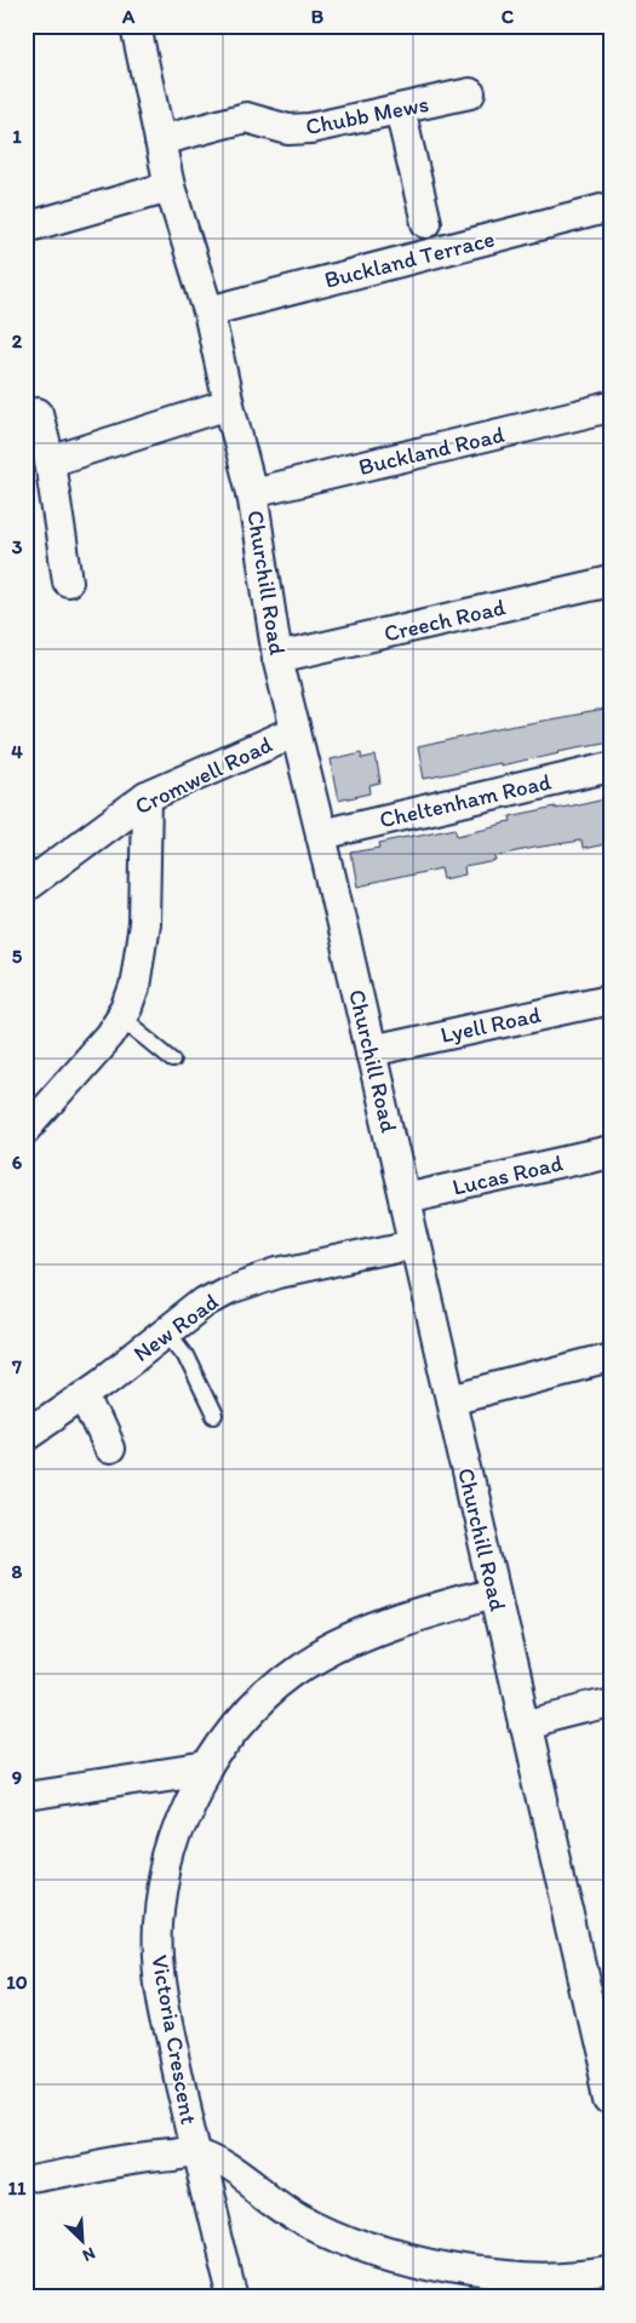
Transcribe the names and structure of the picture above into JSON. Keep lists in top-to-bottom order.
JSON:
{
  "streets": {
    "street": [
      "Chubb Mews",
      "Buckland Terrace",
      "Buckland Road",
      "Churchill Road",
      "Creech Road",
      "Cromwell Road",
      "Cheltenham Road",
      "Lyell Road",
      "Lucas Road",
      "New Road",
      "Victoria Crescent"
    ]
  },
  "crossings": [
    ["Chubb Mews", "Churchill Road"],
    ["Buckland Terrace", "Churchill Road"],
    ["Buckland Road", "Churchill Road"],
    ["Churchill Road", "Creech Road"],
    ["Churchill Road", "Cromwell Road"],
    ["Churchill Road", "Cheltenham Road"],
    ["Churchill Road", "Lyell Road"],
    ["Churchill Road", "Lucas Road"],
    ["Churchill Road", "New Road"],
    ["Churchill Road", "Victoria Crescent"]
  ],
  "north": "bottom right",
  "grid": {
    "columns": ["A", "B", "C"],
    "rows": [
      "1",
      "2",
      "3",
      "4",
      "5",
      "6",
      "7",
      "8",
      "9",
      "10",
      "11"
    ]
  }
}
